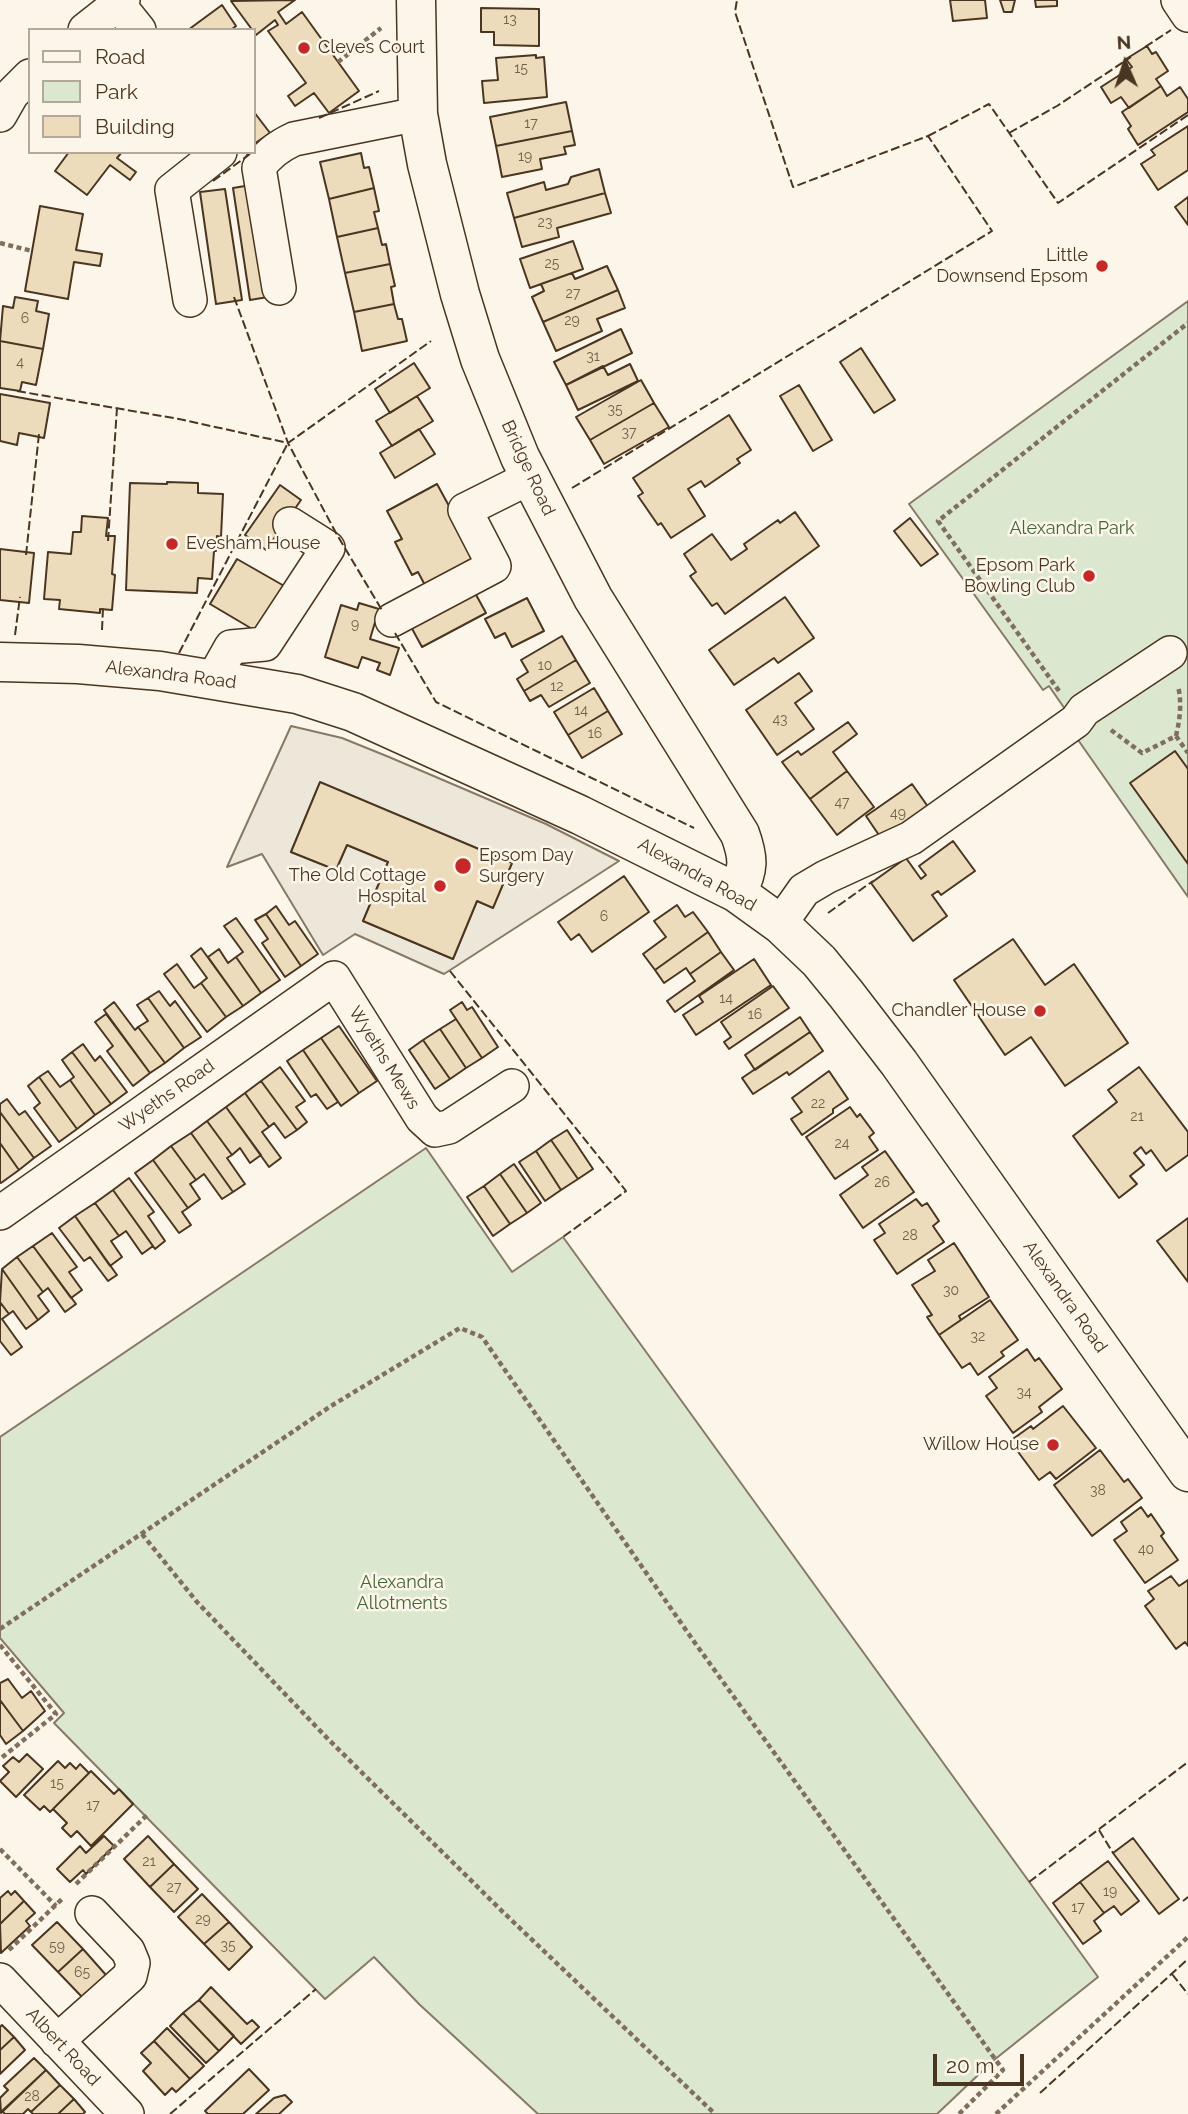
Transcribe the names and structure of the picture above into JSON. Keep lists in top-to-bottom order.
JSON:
{
  "streets": {
    "main road": ["Bridge Road", "Alexandra Road"],
    "street": ["Wyeths Mews", "Wyeths Road", "Albert Road"]
  },
  "crossings": [
    ["Bridge Road", "Alexandra Road"],
    ["Wyeths Mews", "Wyeths Road"]
  ],
  "parks": ["Alexandra Park", "Alexandra Allotments"],
  "places": [
    "Cleves Court",
    "Little Downsend Epsom",
    "Evesham House",
    "Epsom Park Bowling Club",
    "Epsom Day Surgery",
    "The Old Cottage Hospital",
    "Chandler House",
    "Willow House"
  ],
  "house_numbers": [
    "13",
    "15",
    "17",
    "19",
    "23",
    "25",
    "27",
    "6",
    "29",
    "31",
    "4",
    "35",
    "37",
    "9",
    "10",
    "12",
    "14",
    "43",
    "16",
    "47",
    "49",
    "6",
    "14",
    "16",
    "22",
    "21",
    "24",
    "26",
    "28",
    "30",
    "32",
    "34",
    "38",
    "40",
    "15",
    "17",
    "21",
    "27",
    "19",
    "17",
    "29",
    "35",
    "59",
    "65",
    "28"
  ],
  "legend": ["Road", "Park", "Building"],
  "scale_bar": "20 m",
  "north": "top"
}
